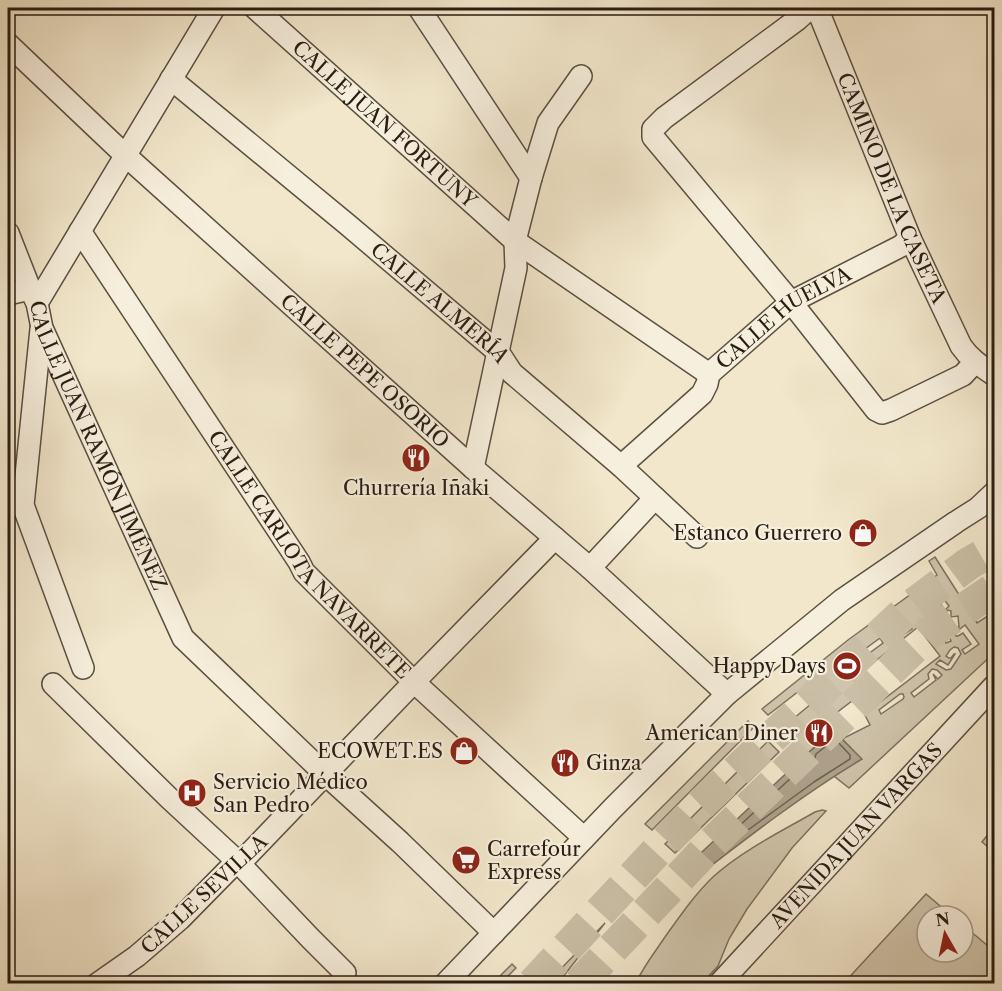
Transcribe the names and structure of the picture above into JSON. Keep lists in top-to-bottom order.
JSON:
{
  "streets": {
    "street": [
      "CALLE JUAN FORTUNY",
      "CAMINO DE LA CASETA",
      "CALLE ALMERÍA",
      "CALLE HUELVA",
      "CALLE PEPE OSORIO",
      "CALLE JUAN RAMÓN JIMÉNEZ",
      "CALLE CARLOTA NAVARRETE",
      "AVENIDA JUAN VARGAS",
      "CALLE SEVILLA"
    ]
  },
  "crossings": [
    ["CALLE JUAN FORTUNY", "CALLE HUELVA"],
    ["CAMINO DE LA CASETA", "CALLE HUELVA"],
    ["CALLE ALMERÍA", "CALLE HUELVA"],
    ["CALLE PEPE OSORIO", "CALLE SEVILLA"],
    ["CALLE JUAN RAMÓN JIMÉNEZ", "CALLE SEVILLA"],
    ["CALLE CARLOTA NAVARRETE", "CALLE SEVILLA"]
  ],
  "places": {
    "restaurant": ["Churrería Iñaki", "American Diner", "Ginza"],
    "shop": ["Estanco Guerrero", "ECOWET.ES"],
    "sports": ["Happy Days"],
    "hospital": ["Servicio Médico San Pedro"],
    "supermarket": ["Carrefour Express"]
  },
  "north": "top"
}
